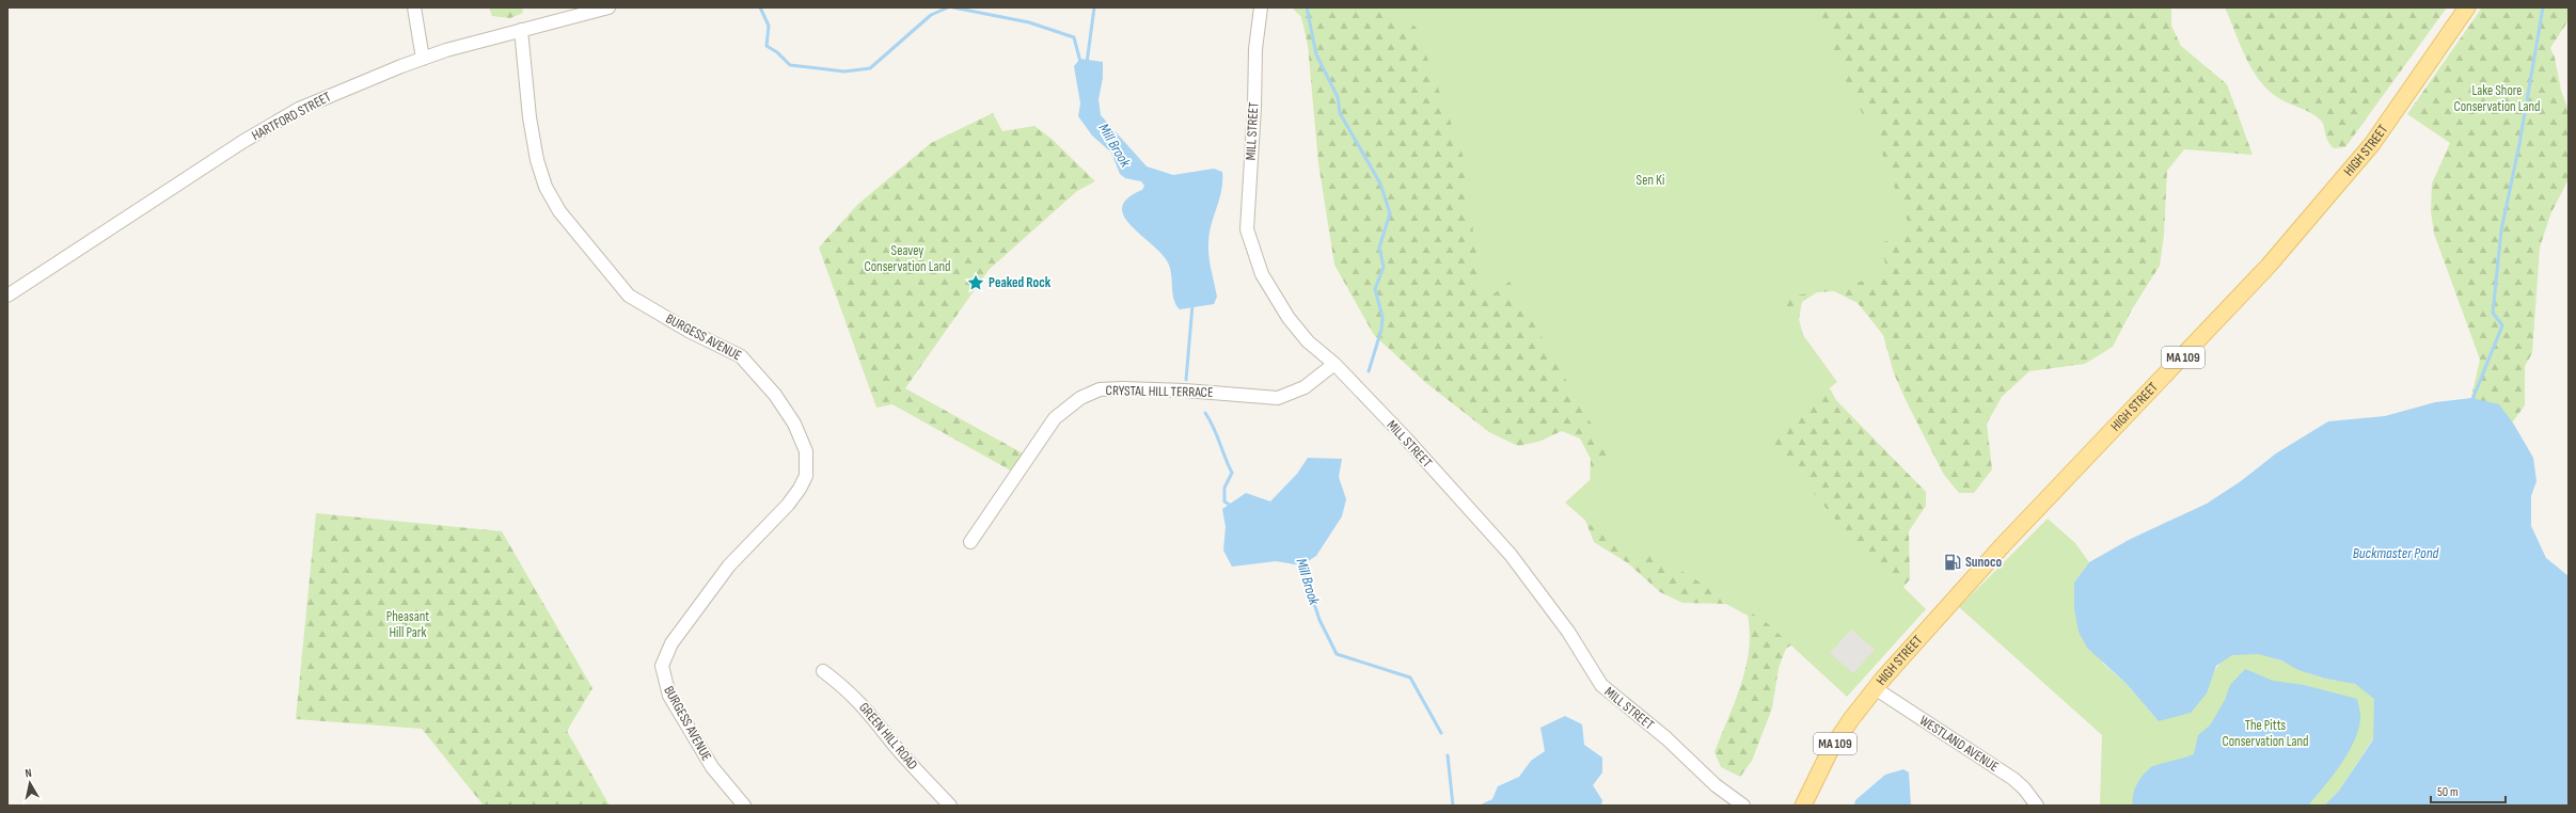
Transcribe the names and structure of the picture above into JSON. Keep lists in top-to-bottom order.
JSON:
{
  "streets": {
    "main road": ["HIGH STREET", "MA 109"],
    "street": [
      "HARTFORD STREET",
      "MILL STREET",
      "BURGESS AVENUE",
      "CRYSTAL HILL TERRACE",
      "GREEN HILL ROAD",
      "WESTLAND AVENUE"
    ]
  },
  "crossings": [
    ["HARTFORD STREET", "BURGESS AVENUE"],
    ["MILL STREET", "CRYSTAL HILL TERRACE"],
    ["HIGH STREET", "WESTLAND AVENUE"]
  ],
  "water": ["Mill Brook", "Buckmaster Pond"],
  "parks": [
    "Lake Shore Conservation Land",
    "Sen Ki",
    "Seavey Conservation Land",
    "Pheasant Hill Park",
    "The Pitts Conservation Land"
  ],
  "places": {
    "place": ["Peaked Rock"],
    "fuel station": ["Sunoco"]
  },
  "scale_bar": "50 m",
  "north": "top"
}
